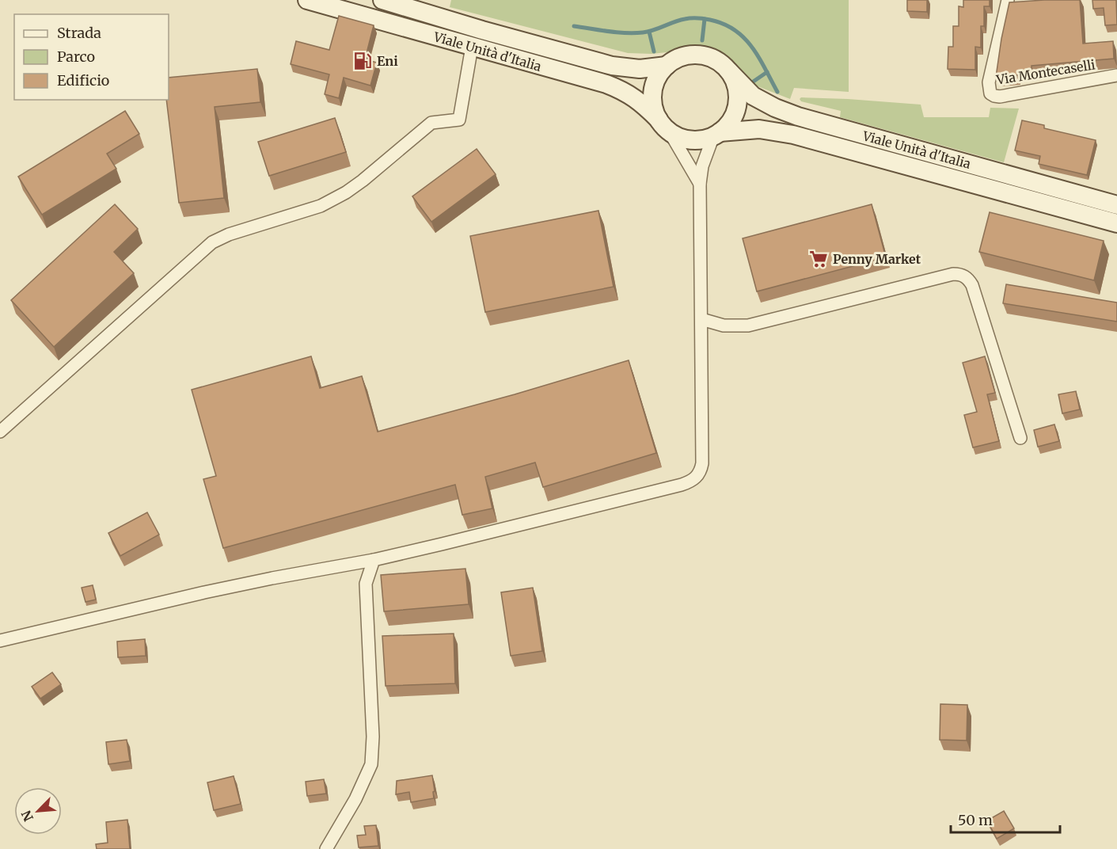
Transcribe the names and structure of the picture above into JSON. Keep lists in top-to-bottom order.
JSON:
{
  "streets": {
    "main road": ["Viale Unità d'Italia"],
    "street": ["Via Montecaselli"]
  },
  "places": {
    "fuel station": ["Eni"],
    "supermarket": ["Penny Market"]
  },
  "legend": ["Strada", "Parco", "Edificio"],
  "scale_bar": "50 m",
  "north": "bottom left"
}
